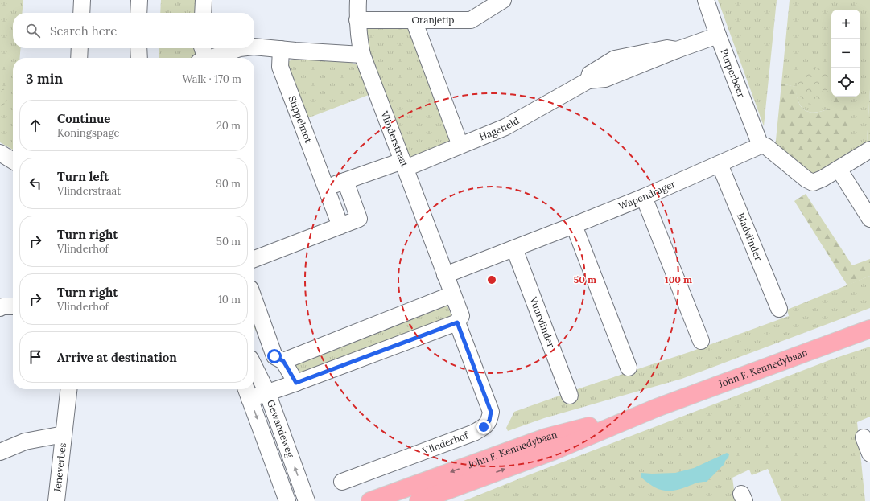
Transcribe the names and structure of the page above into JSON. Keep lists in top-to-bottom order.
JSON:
{
  "streets": {
    "main road": ["John F. Kennedybaan"],
    "street": [
      "Oranjetip",
      "Purperbeer",
      "Stippelmot",
      "Hageheld",
      "Vlinderstraat",
      "Wapendrager",
      "Bladvlinder",
      "Vuurvlinder",
      "Gewandeweg",
      "Vlinderhof",
      "Jeneverbes"
    ]
  },
  "crossings": [
    ["Oranjetip", "Vlinderstraat"],
    ["Purperbeer", "Hageheld"],
    ["Purperbeer", "Wapendrager"],
    ["Hageheld", "Vlinderstraat"],
    ["Vlinderstraat", "Wapendrager"],
    ["Vlinderstraat", "Vlinderhof"],
    ["Wapendrager", "Bladvlinder"],
    ["Wapendrager", "Vuurvlinder"],
    ["Wapendrager", "Vlinderhof"]
  ],
  "page": {
    "map_buttons": ["+", "−"],
    "search": "Search here",
    "heading": ["3 min", "Walk · 170 m"],
    "list": [
      ["Continue", "Koningspage", "20 m"],
      ["Turn left", "Vlinderstraat", "90 m"],
      ["Turn right", "Vlinderhof", "50 m"],
      ["Turn right", "Vlinderhof", "10 m"],
      "Arrive at destination"
    ]
  },
  "rings": ["50 m", "100 m"]
}
